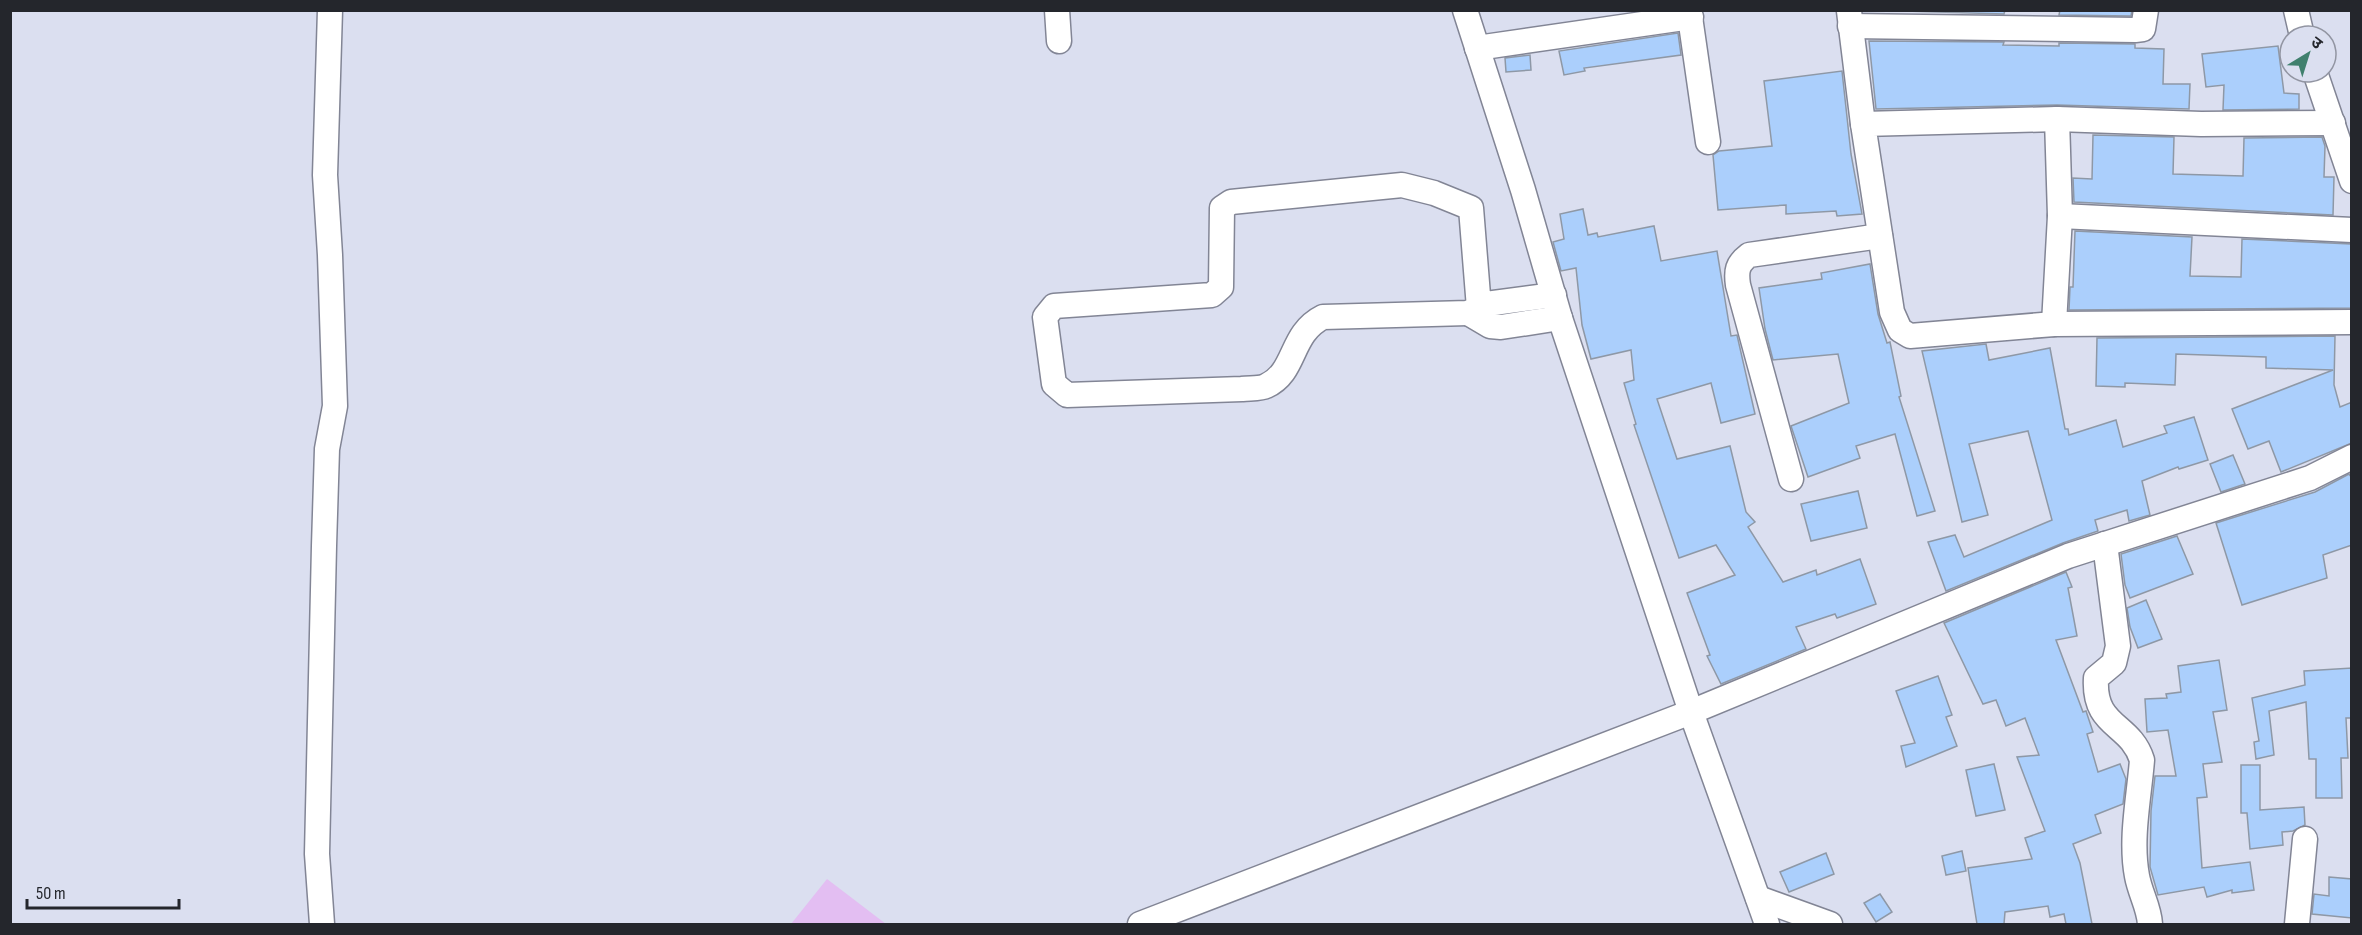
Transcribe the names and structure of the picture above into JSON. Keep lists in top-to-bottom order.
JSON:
{
  "scale_bar": "50 m",
  "north": "top right"
}
